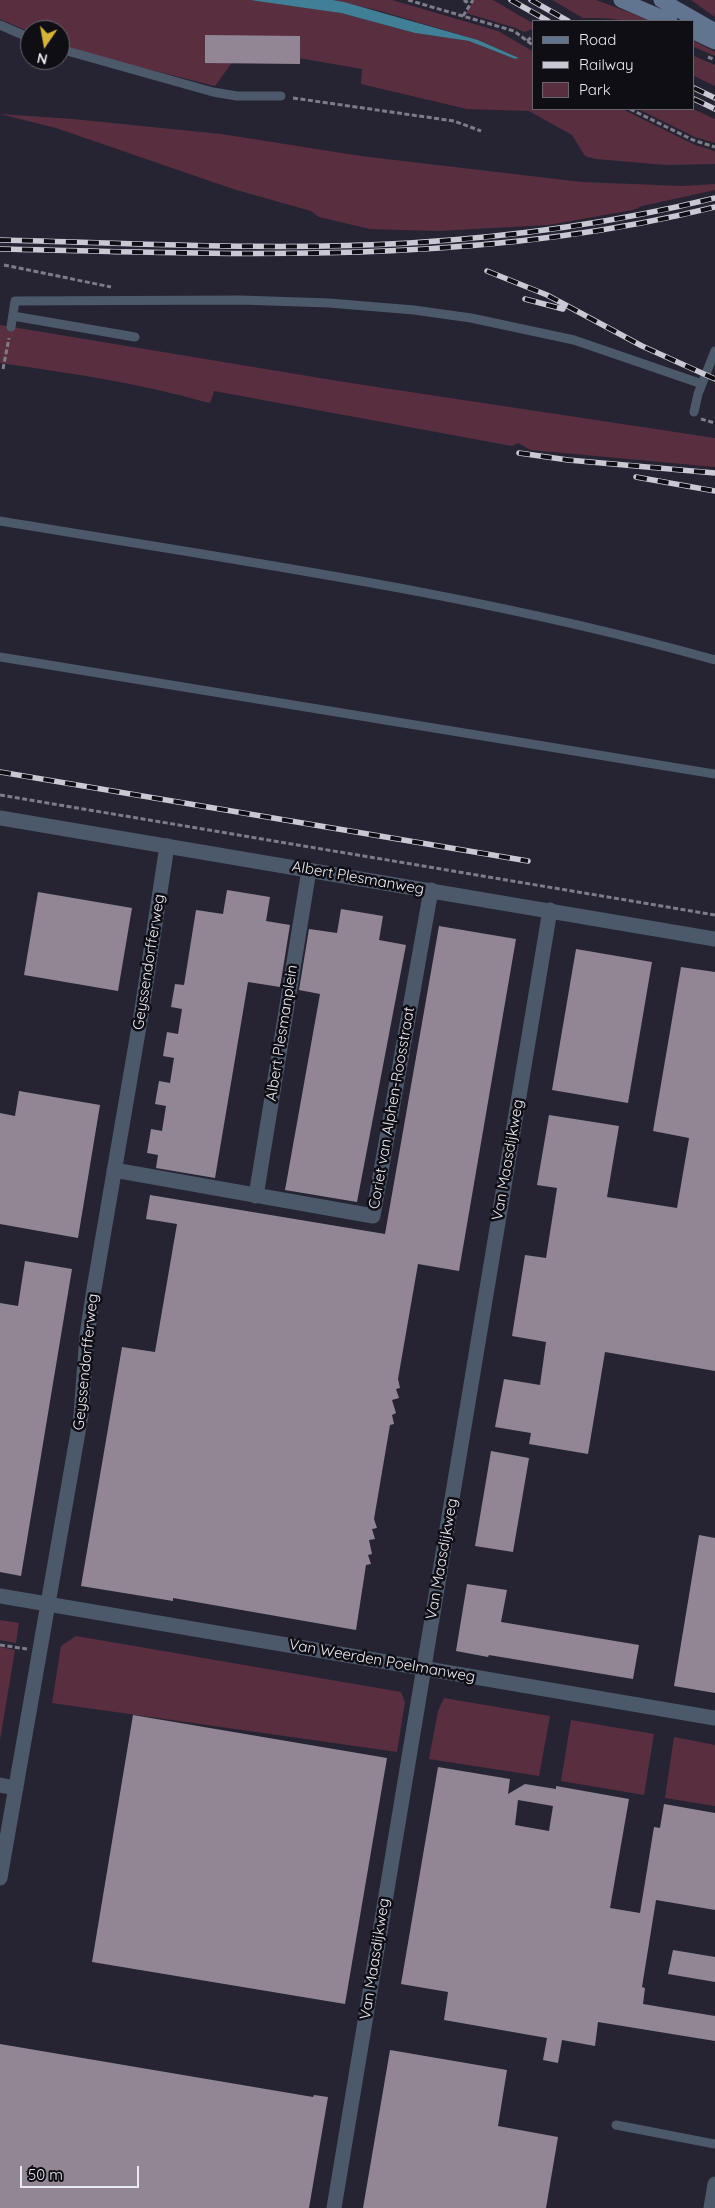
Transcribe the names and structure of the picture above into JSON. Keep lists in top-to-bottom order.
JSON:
{
  "streets": {
    "street": [
      "Albert Plesmanweg",
      "Geyssendorfferweg",
      "Albert Plesmanplein",
      "Coriet van Alphen-Roosstraat",
      "Van Maasdijkweg",
      "Van Weerden Poelmanweg"
    ]
  },
  "crossings": [
    ["Albert Plesmanweg", "Geyssendorfferweg"],
    ["Albert Plesmanweg", "Albert Plesmanplein"],
    ["Albert Plesmanweg", "Coriet van Alphen-Roosstraat"],
    ["Albert Plesmanweg", "Van Maasdijkweg"],
    ["Geyssendorfferweg", "Coriet van Alphen-Roosstraat"],
    ["Geyssendorfferweg", "Van Weerden Poelmanweg"],
    ["Albert Plesmanplein", "Coriet van Alphen-Roosstraat"],
    ["Van Maasdijkweg", "Van Weerden Poelmanweg"]
  ],
  "legend": ["Road", "Railway", "Park"],
  "scale_bar": "50 m",
  "north": "bottom"
}
